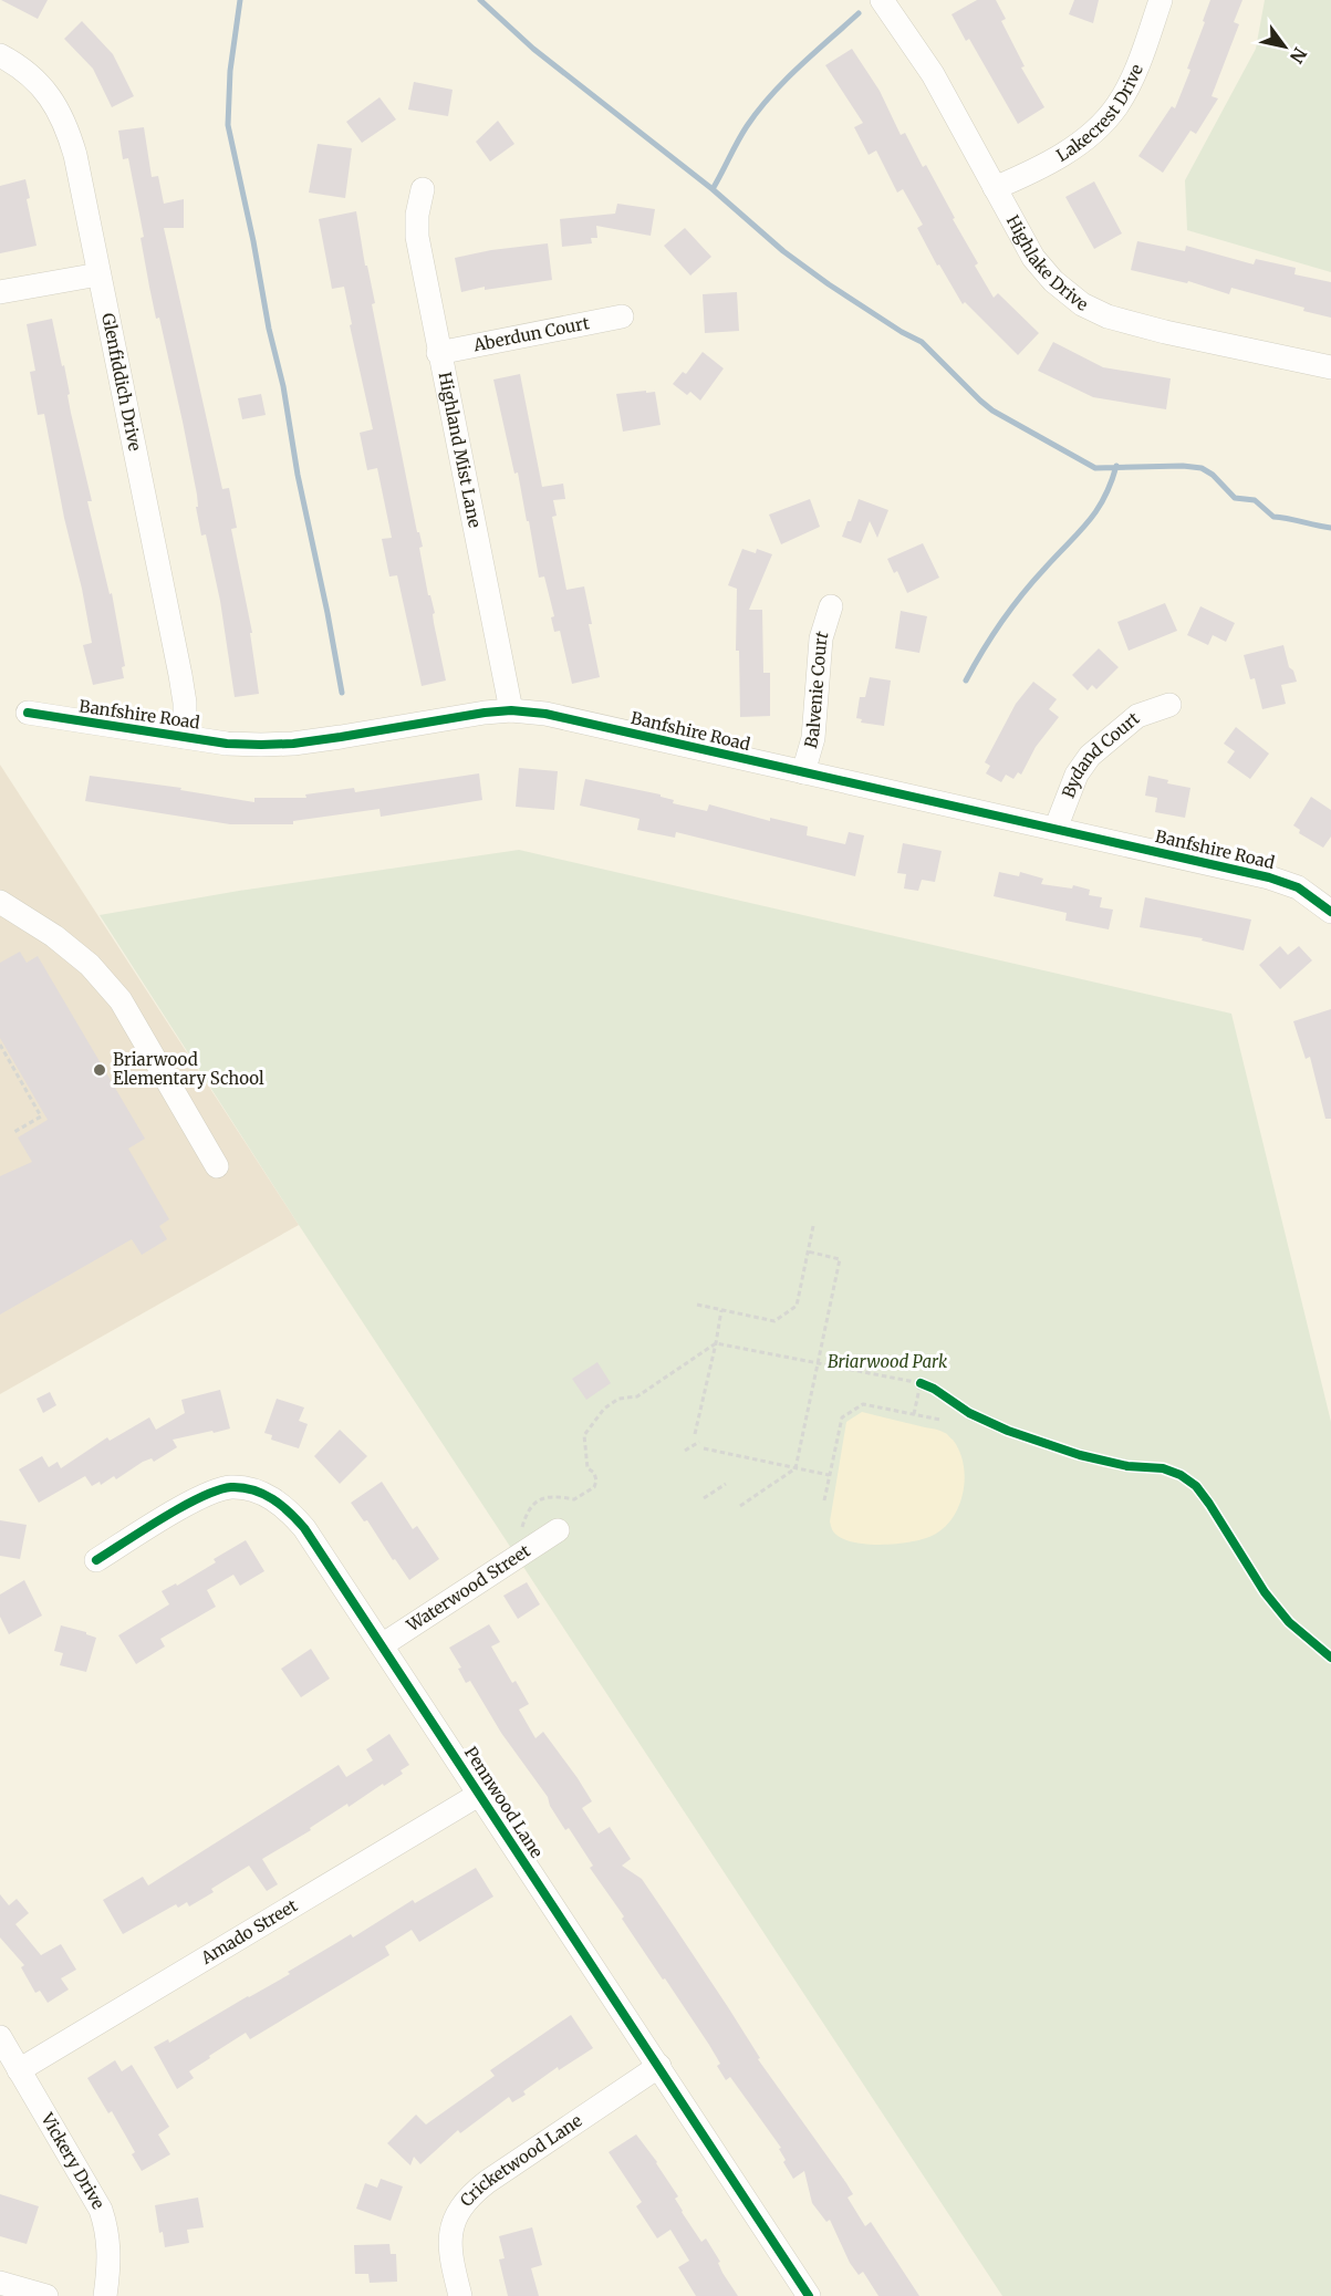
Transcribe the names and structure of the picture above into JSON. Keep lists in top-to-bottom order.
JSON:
{
  "streets": {
    "street": [
      "Lakecrest Drive",
      "Highlake Drive",
      "Aberdun Court",
      "Glenfiddich Drive",
      "Highland Mist Lane",
      "Balvenie Court",
      "Banfshire Road",
      "Bydand Court",
      "Waterwood Street",
      "Pennwood Lane",
      "Amado Street",
      "Vickery Drive",
      "Cricketwood Lane"
    ]
  },
  "crossings": [
    ["Lakecrest Drive", "Highlake Drive"],
    ["Aberdun Court", "Highland Mist Lane"],
    ["Glenfiddich Drive", "Banfshire Road"],
    ["Highland Mist Lane", "Banfshire Road"],
    ["Balvenie Court", "Banfshire Road"],
    ["Banfshire Road", "Bydand Court"],
    ["Waterwood Street", "Pennwood Lane"],
    ["Pennwood Lane", "Amado Street"],
    ["Pennwood Lane", "Cricketwood Lane"],
    ["Amado Street", "Vickery Drive"]
  ],
  "parks": ["Briarwood Park"],
  "places": ["Briarwood Elementary School"],
  "north": "bottom right"
}
